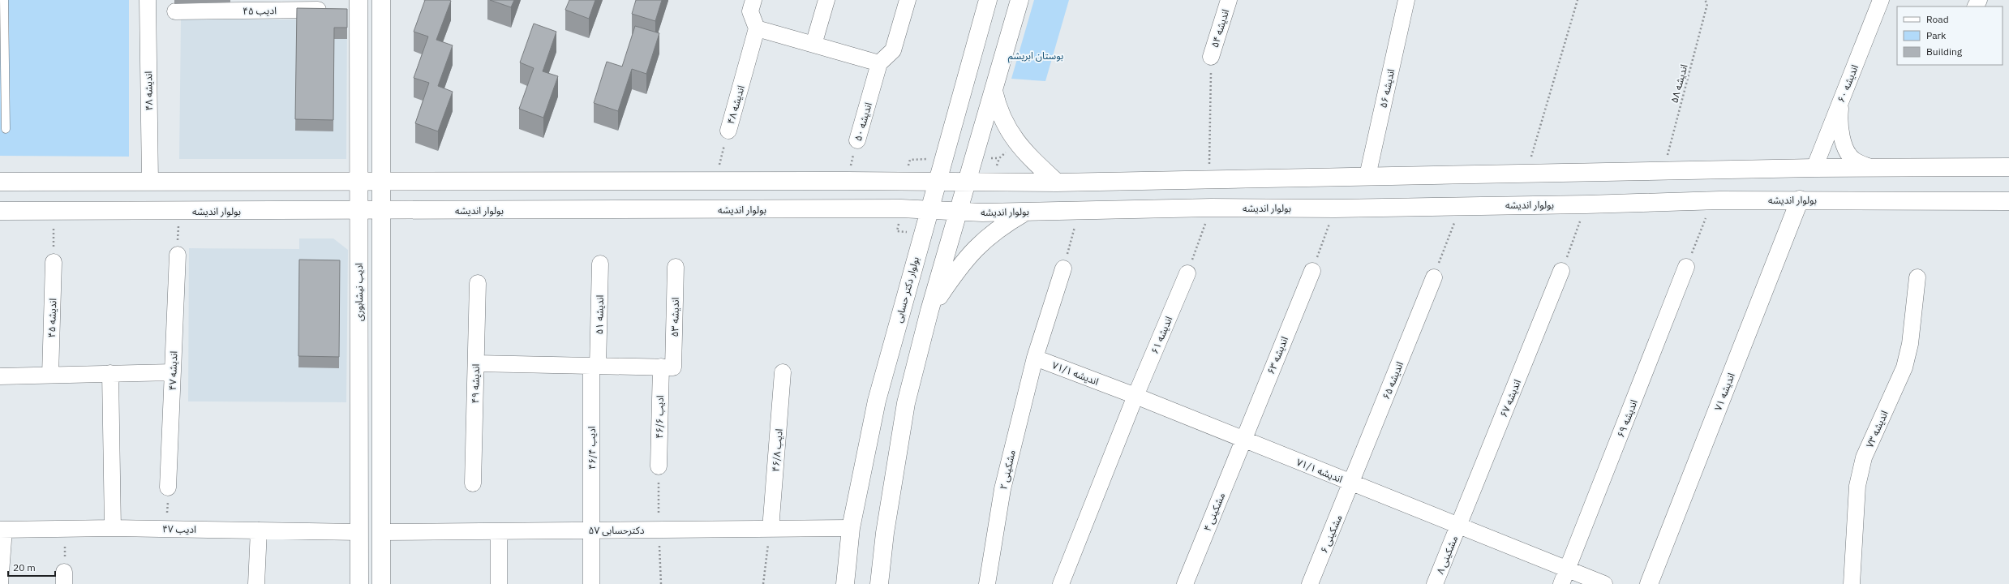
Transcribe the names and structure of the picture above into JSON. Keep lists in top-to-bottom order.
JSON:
{
  "streets": {
    "main road": [
      "بولوار اندیشه",
      "بولوار دکتر حسابی",
      "ادیب نیشابوری",
      "اندیشه ۷۱"
    ],
    "street": [
      "ادیب ۴۵",
      "اندیشه ۵۴",
      "اندیشه ۶۰",
      "اندیشه ۵۶",
      "اندیشه ۴۸",
      "اندیشه ۵۰",
      "اندیشه ۵۱",
      "اندیشه ۵۳",
      "اندیشه ۴۵",
      "اندیشه ۶۱",
      "اندیشه ۶۳",
      "اندیشه ۴۷",
      "اندیشه ۷۱/۱",
      "اندیشه ۶۵",
      "اندیشه ۴۹",
      "اندیشه ۶۷",
      "ادیب ۴۶/۶",
      "اندیشه ۶۹",
      "اندیشه ۷۳",
      "ادیب ۴۶/۴",
      "ادیب ۴۶/۸",
      "مشکینی ۲",
      "مشکینی ۴",
      "ادیب ۴۷",
      "دکترحسابی ۵۷",
      "مشکینی ۶",
      "مشکینی ۸"
    ],
    "path": ["اندیشه ۵۸"]
  },
  "crossings": [
    ["بولوار اندیشه", "بولوار دکتر حسابی"],
    ["بولوار اندیشه", "ادیب نیشابوری"],
    ["بولوار اندیشه", "اندیشه ۷۱"],
    ["بولوار دکتر حسابی", "دکترحسابی ۵۷"],
    ["ادیب نیشابوری", "ادیب ۴۷"],
    ["اندیشه ۵۱", "ادیب ۴۶/۴"],
    ["اندیشه ۵۳", "ادیب ۴۶/۶"],
    ["اندیشه ۶۱", "اندیشه ۷۱/۱"],
    ["اندیشه ۶۳", "اندیشه ۷۱/۱"],
    ["اندیشه ۶۳", "مشکینی ۴"],
    ["اندیشه ۷۱/۱", "اندیشه ۶۵"],
    ["اندیشه ۷۱/۱", "اندیشه ۶۷"],
    ["اندیشه ۷۱/۱", "اندیشه ۶۹"],
    ["اندیشه ۷۱/۱", "مشکینی ۲"],
    ["اندیشه ۷۱/۱", "مشکینی ۴"],
    ["اندیشه ۷۱/۱", "مشکینی ۶"],
    ["اندیشه ۷۱/۱", "مشکینی ۸"],
    ["اندیشه ۶۵", "مشکینی ۶"],
    ["اندیشه ۶۷", "مشکینی ۸"],
    ["ادیب ۴۶/۴", "دکترحسابی ۵۷"],
    ["ادیب ۴۶/۸", "دکترحسابی ۵۷"]
  ],
  "parks": ["بوستان ابریشم"],
  "legend": ["Road", "Park", "Building"],
  "scale_bar": "20 m"
}
